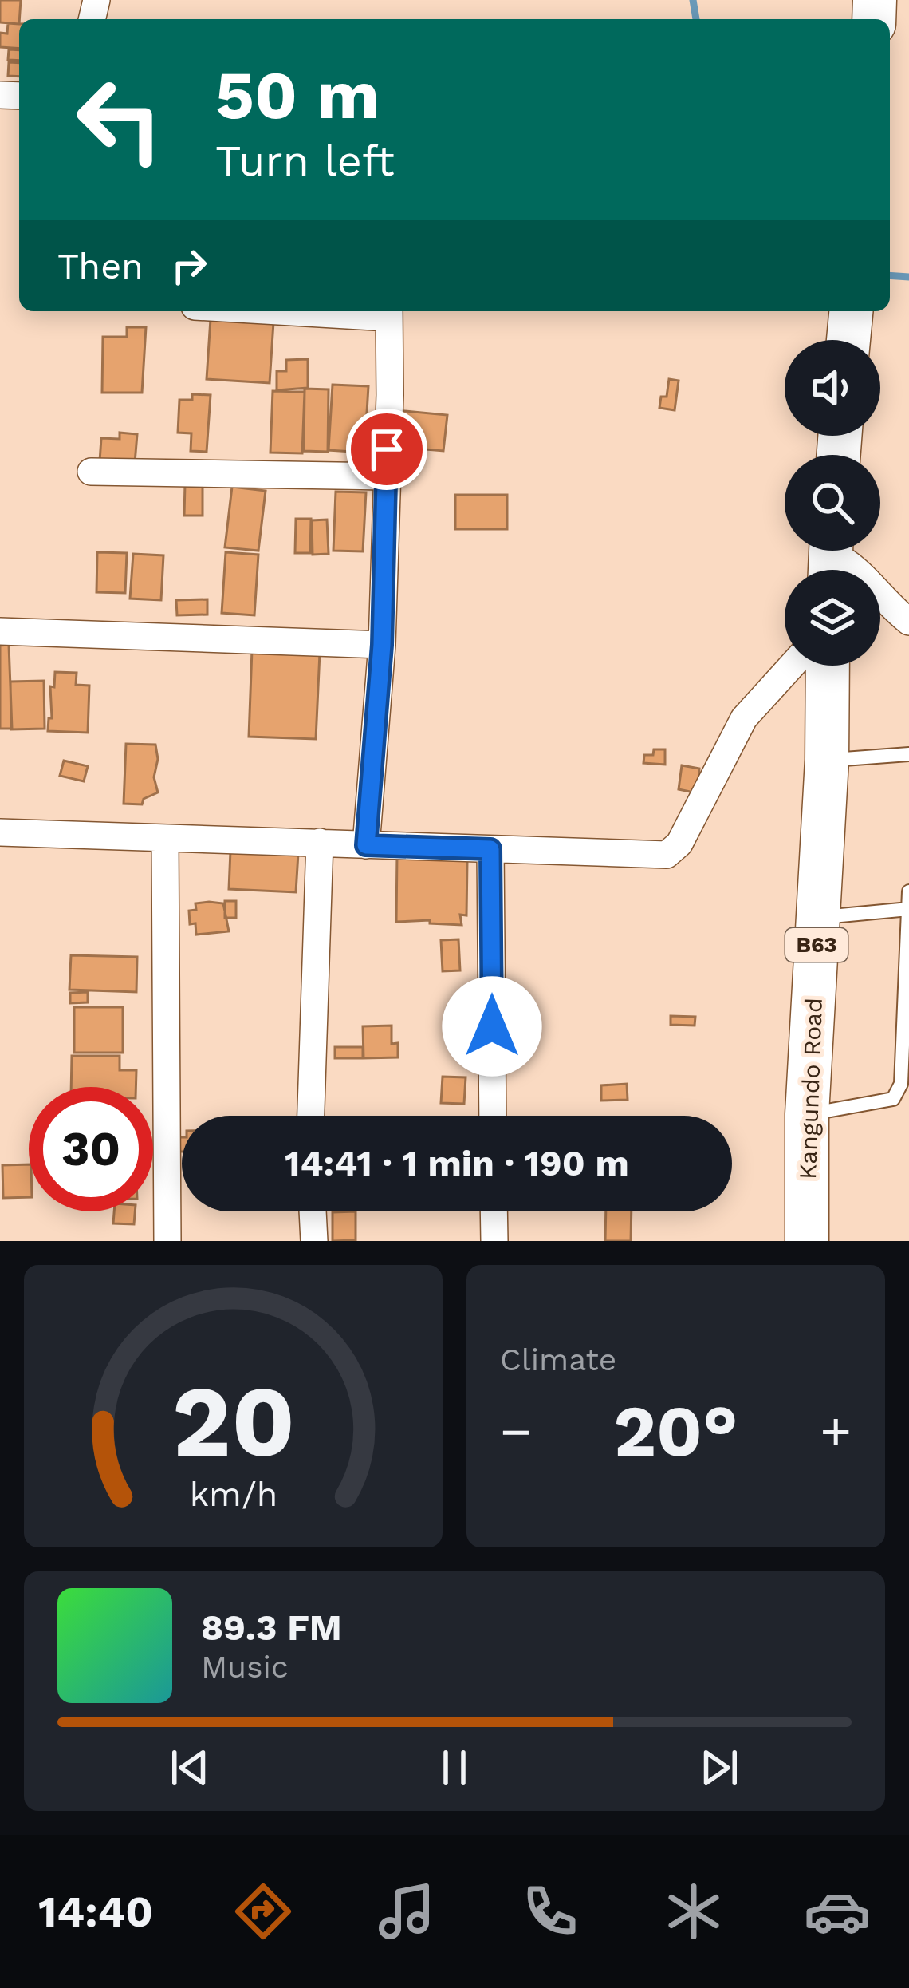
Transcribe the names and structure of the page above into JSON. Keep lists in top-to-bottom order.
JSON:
{
  "streets": {
    "highway": ["B63", "Kangundo Road"]
  },
  "page": {
    "turn": ["50 m", "Turn left"],
    "then": "Then",
    "limit": "30",
    "trip": "14:41 · 1 min · 190 m",
    "tile": "Climate",
    "heat": ["−", "20°", "+"],
    "song": ["89.3 FM", "Music"],
    "tabs": "14:40",
    "gauge": ["20", "km/h"]
  }
}
